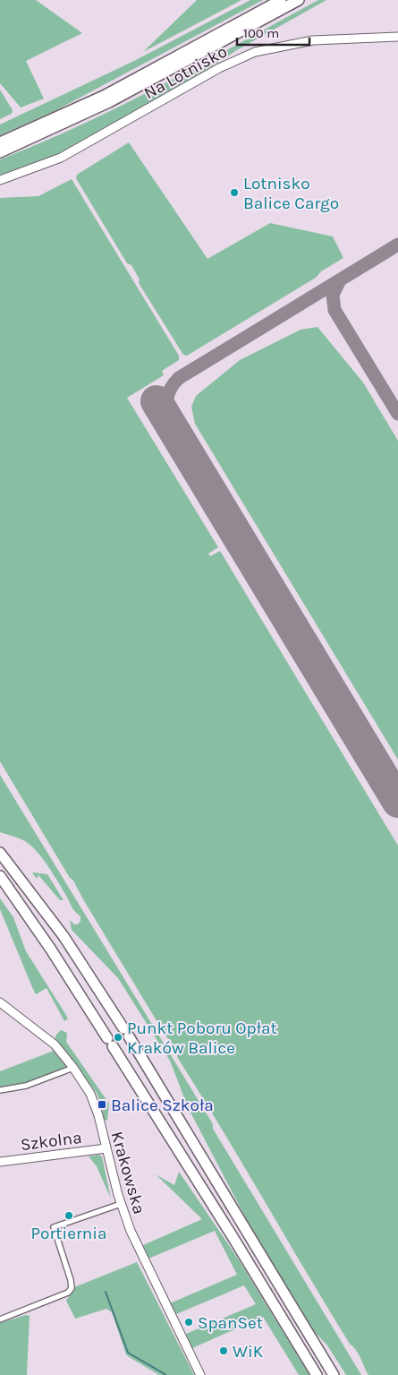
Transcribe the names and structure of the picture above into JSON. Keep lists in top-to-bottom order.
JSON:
{
  "streets": {
    "street": ["Na Lotnisko", "Szkolna", "Krakowska"]
  },
  "crossings": [
    ["Szkolna", "Krakowska"]
  ],
  "places": {
    "other": [
      "Lotnisko Balice Cargo",
      "Punkt Poboru Opłat Kraków Balice",
      "Portiernia",
      "SpanSet",
      "WiK"
    ],
    "transit": ["Balice Szkoła"]
  },
  "scale_bar": "100 m"
}
